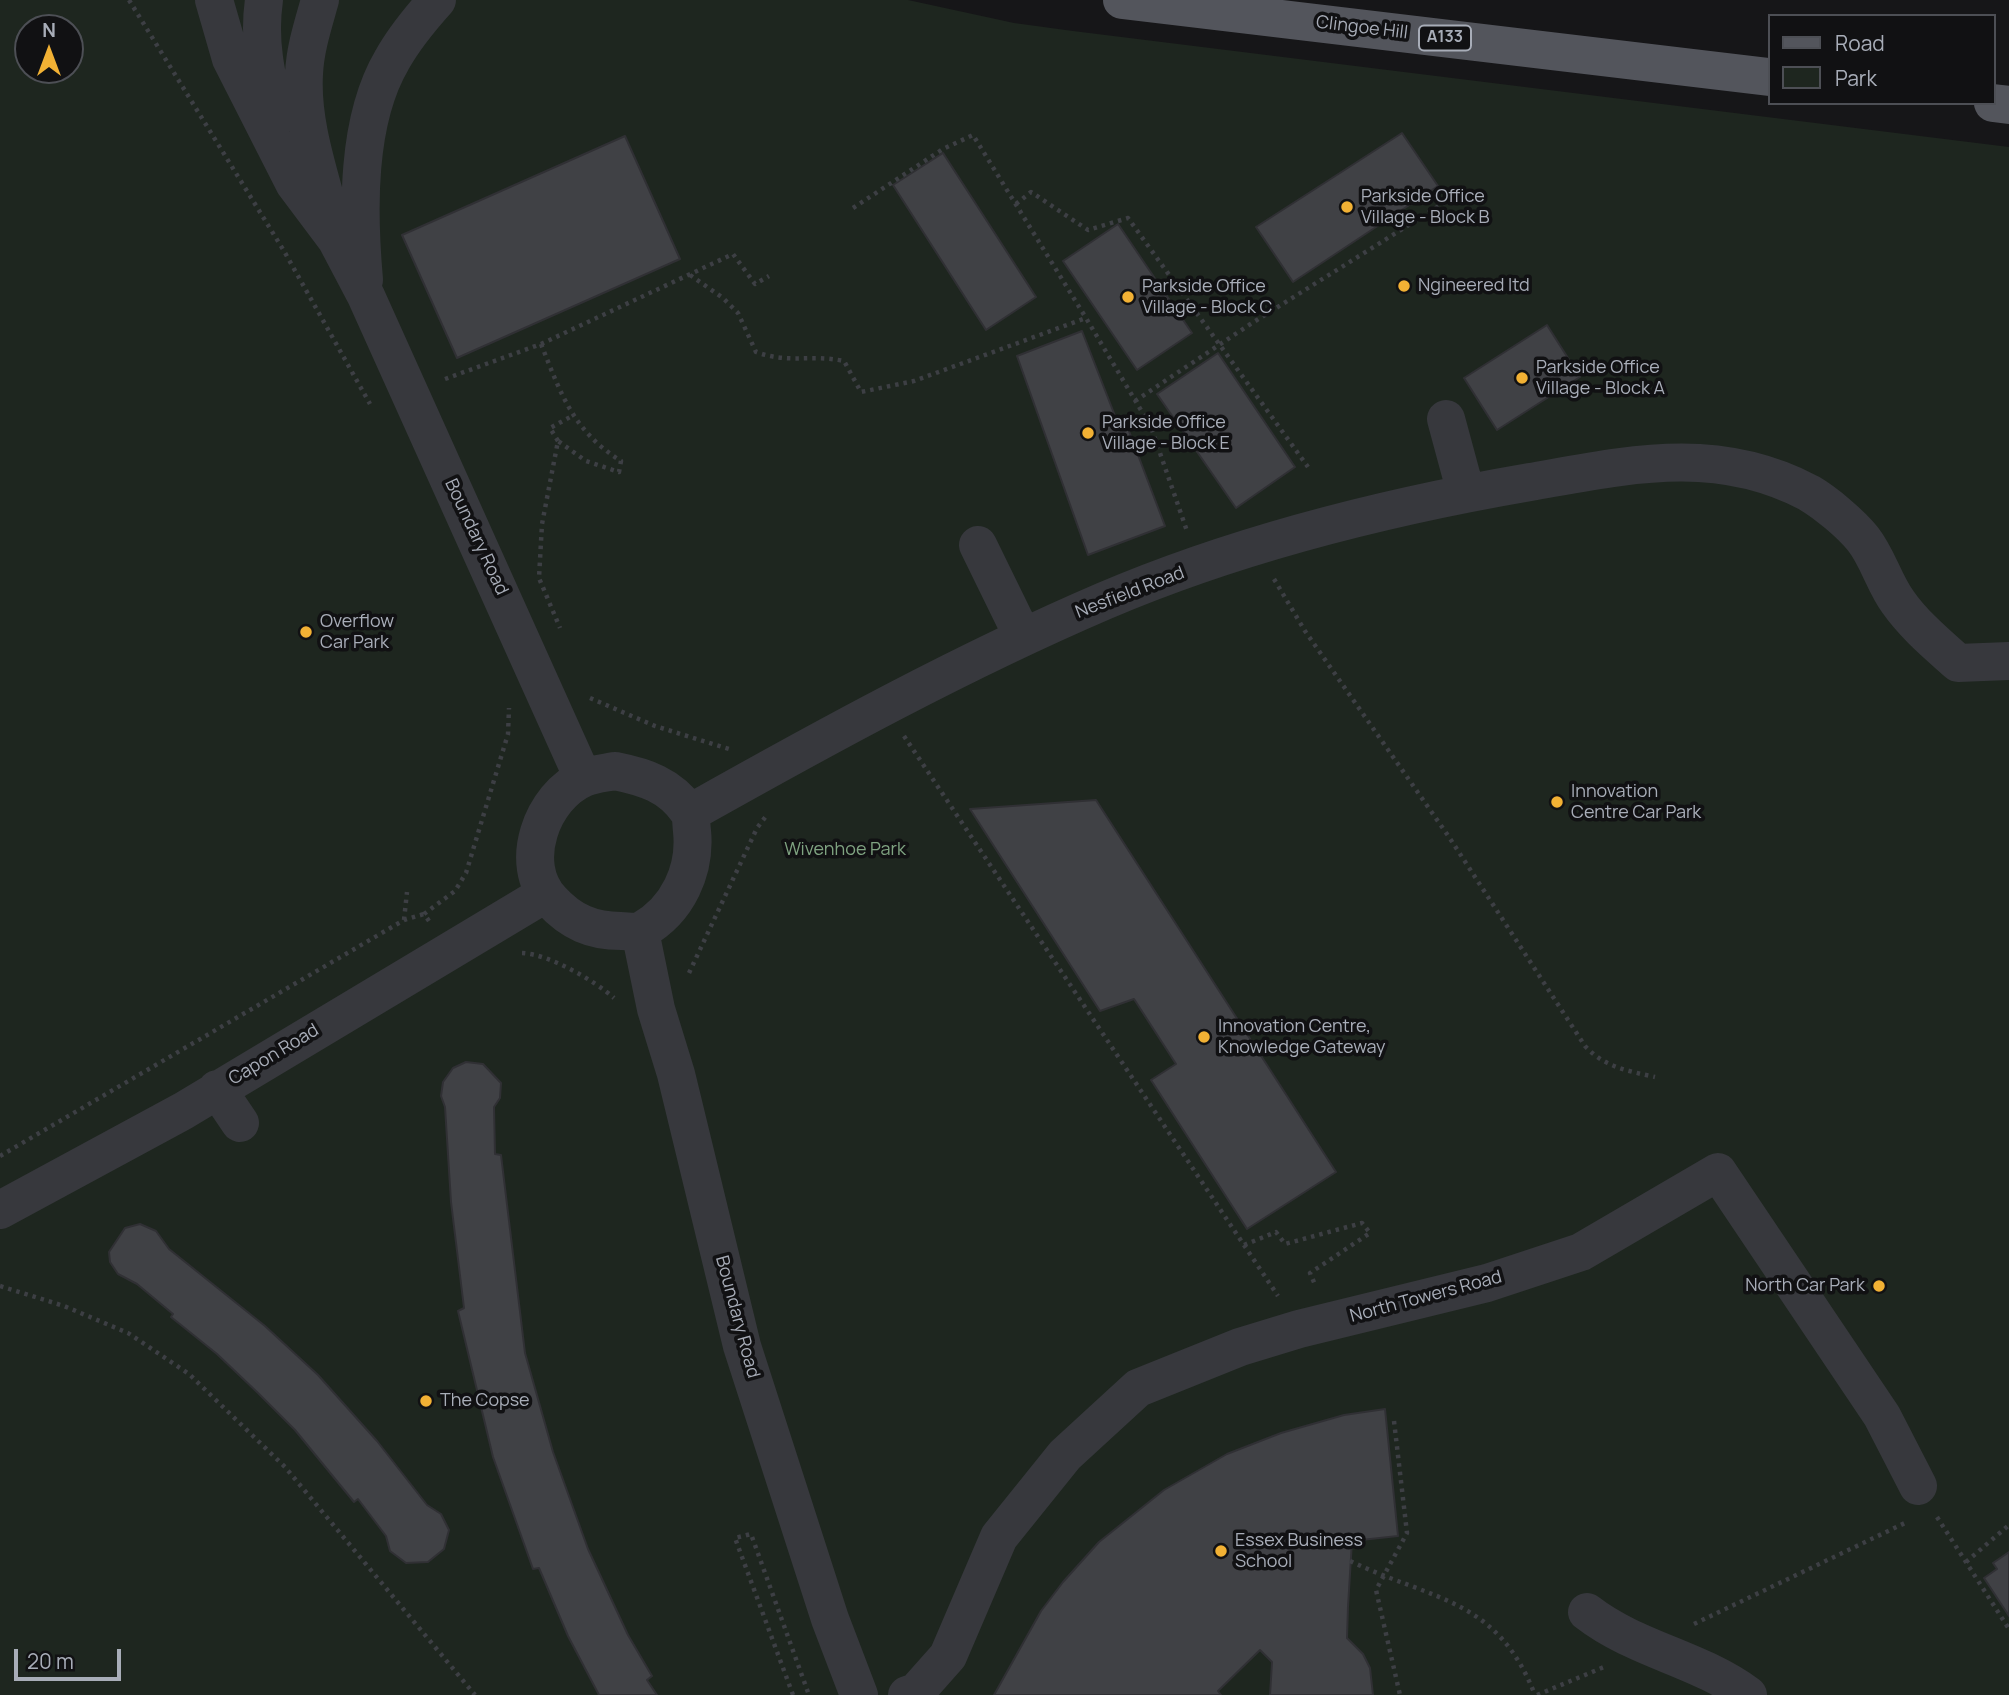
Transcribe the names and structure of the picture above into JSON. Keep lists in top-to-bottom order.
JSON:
{
  "streets": {
    "main road": ["Clingoe Hill", "A133"],
    "street": [
      "Boundary Road",
      "Nesfield Road",
      "Capon Road",
      "North Towers Road"
    ]
  },
  "crossings": [
    ["Boundary Road", "Nesfield Road"],
    ["Boundary Road", "Capon Road"],
    ["Nesfield Road", "Capon Road"]
  ],
  "parks": ["Wivenhoe Park"],
  "places": [
    "Parkside Office Village - Block B",
    "Ngineered ltd",
    "Parkside Office Village - Block C",
    "Parkside Office Village - Block A",
    "Parkside Office Village - Block E",
    "Overflow Car Park",
    "Innovation Centre Car Park",
    "Innovation Centre, Knowledge Gateway",
    "North Car Park",
    "The Copse",
    "Essex Business School"
  ],
  "legend": ["Road", "Park"],
  "scale_bar": "20 m",
  "north": "top"
}
